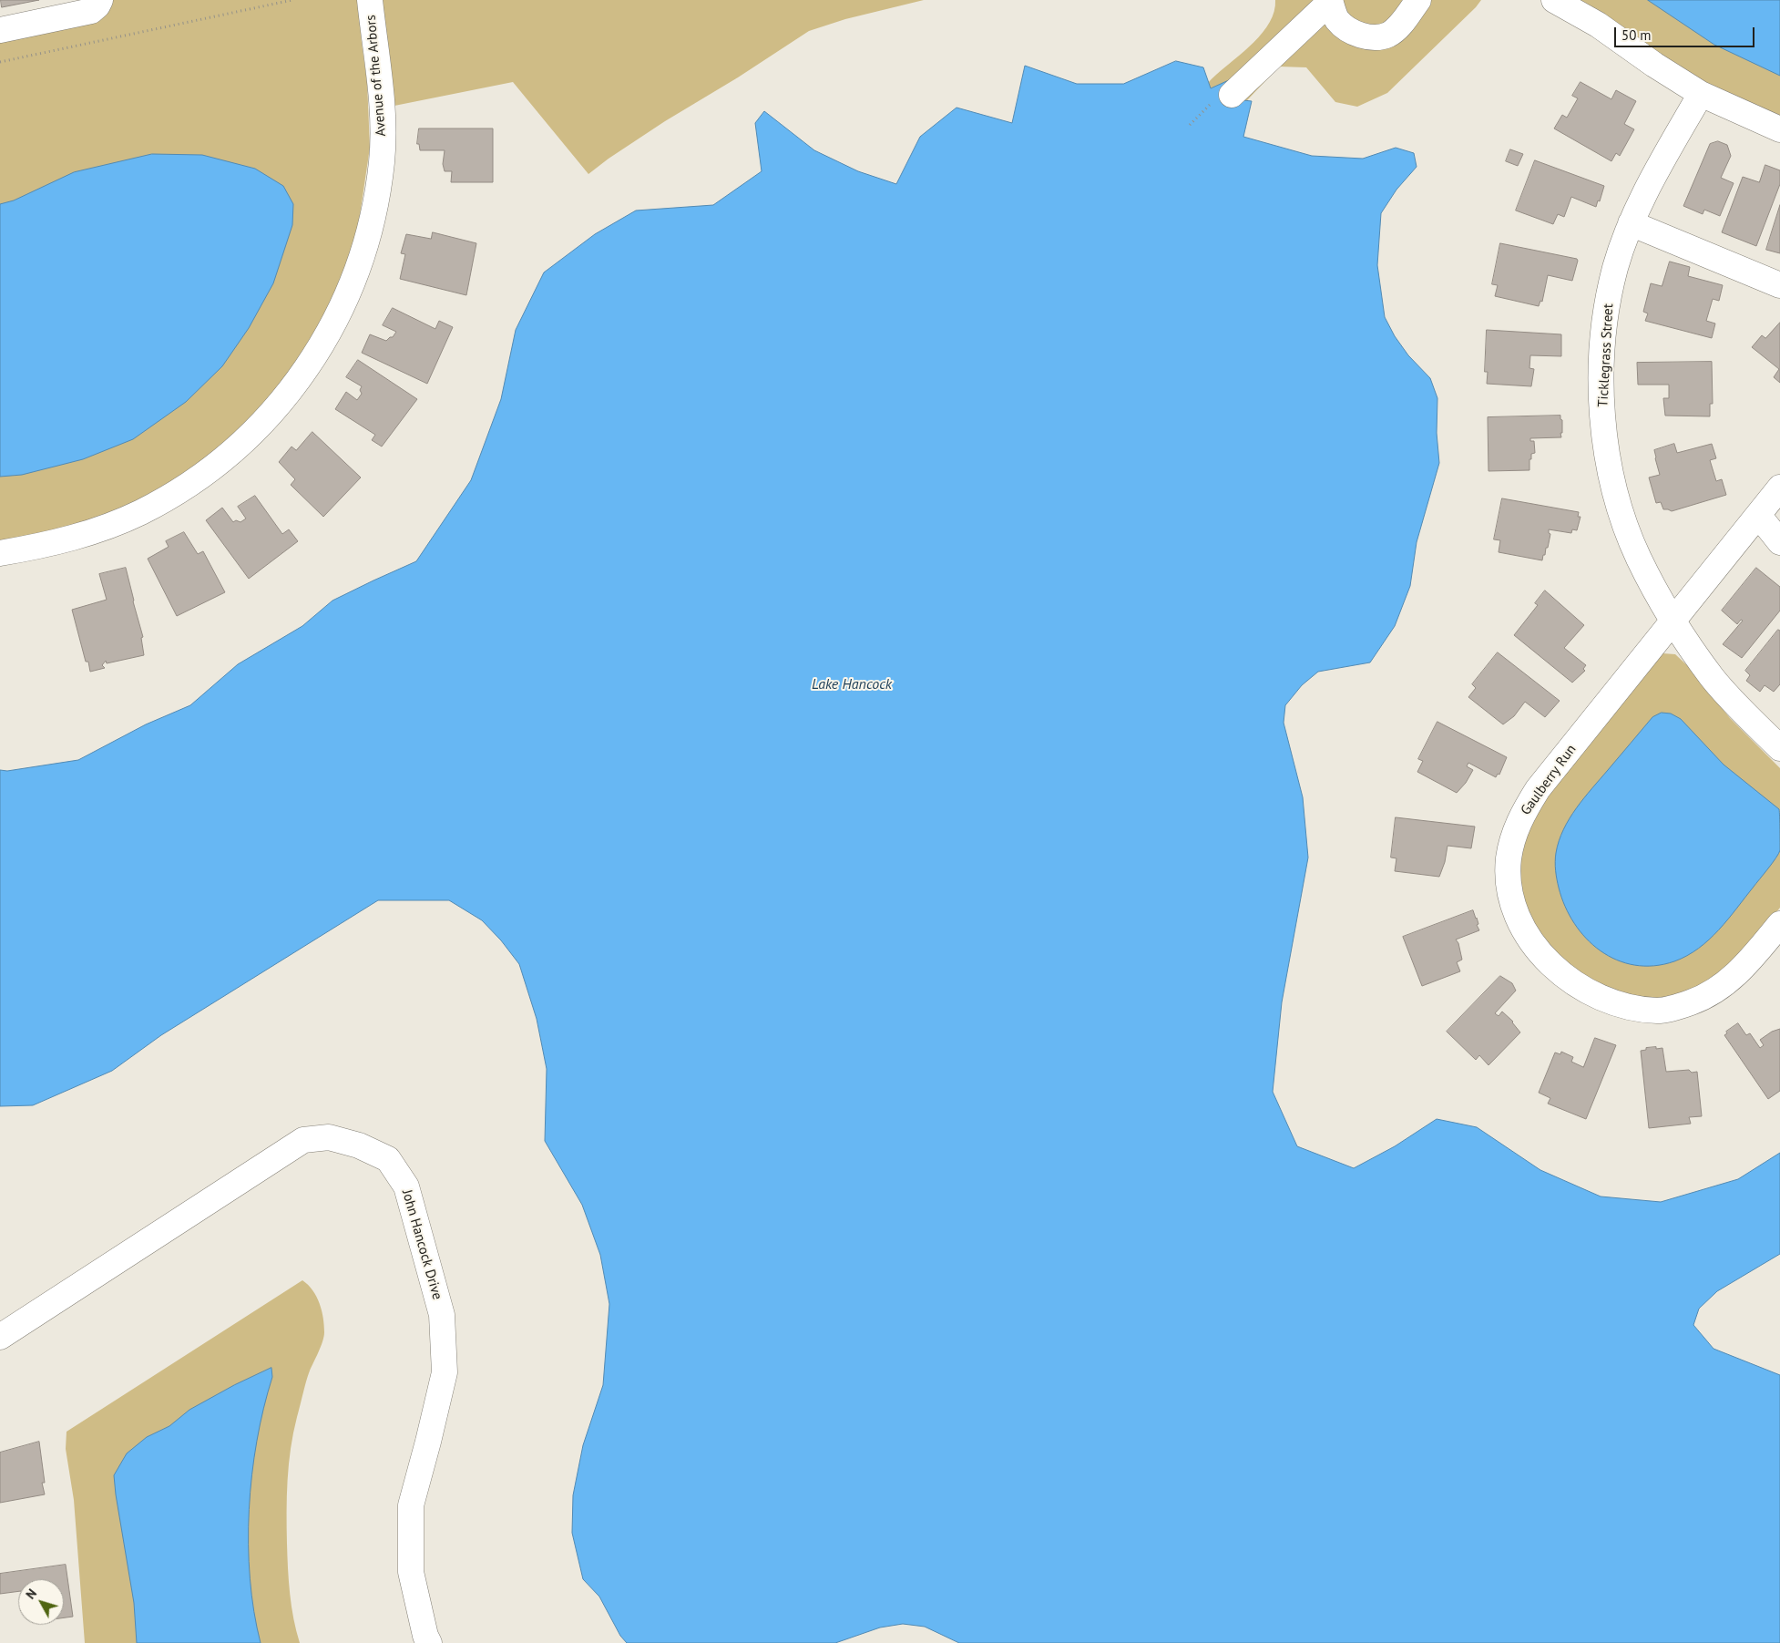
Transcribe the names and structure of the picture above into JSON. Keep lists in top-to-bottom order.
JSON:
{
  "streets": {
    "street": [
      "Avenue of the Arbors",
      "Ticklegrass Street",
      "Gaulberry Run",
      "John Hancock Drive"
    ]
  },
  "crossings": [
    ["Ticklegrass Street", "Gaulberry Run"]
  ],
  "water": ["Lake Hancock"],
  "scale_bar": "50 m",
  "north": "top left"
}
